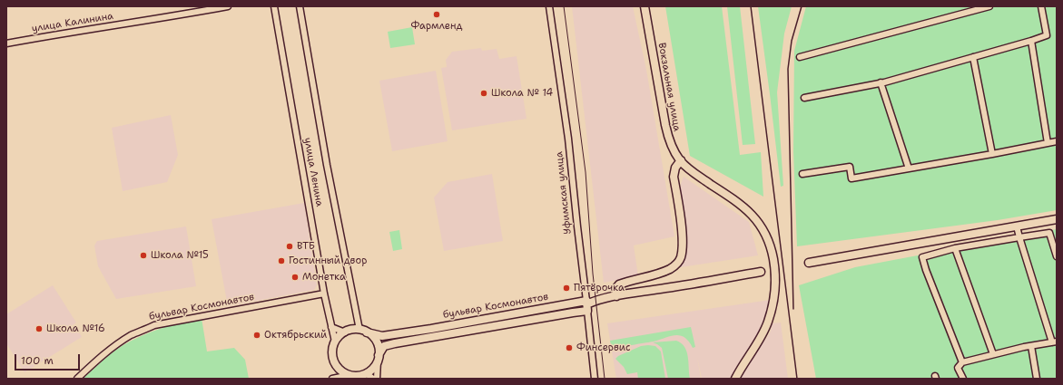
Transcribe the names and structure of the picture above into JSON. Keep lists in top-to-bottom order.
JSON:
{
  "streets": {
    "main road": ["Вокзальная улица", "улица Ленина", "бульвар Космонавтов"],
    "street": ["улица Калинина", "Уфимская улица"]
  },
  "crossings": [
    ["улица Ленина", "бульвар Космонавтов"],
    ["Уфимская улица", "бульвар Космонавтов"]
  ],
  "places": [
    "Фармленд",
    "Школа № 14",
    "ВТБ",
    "Школа №15",
    "Гостинный двор",
    "Монетка",
    "Пятёрочка",
    "Школа №16",
    "Октябрьский",
    "Финсервис"
  ],
  "scale_bar": "100 m"
}
